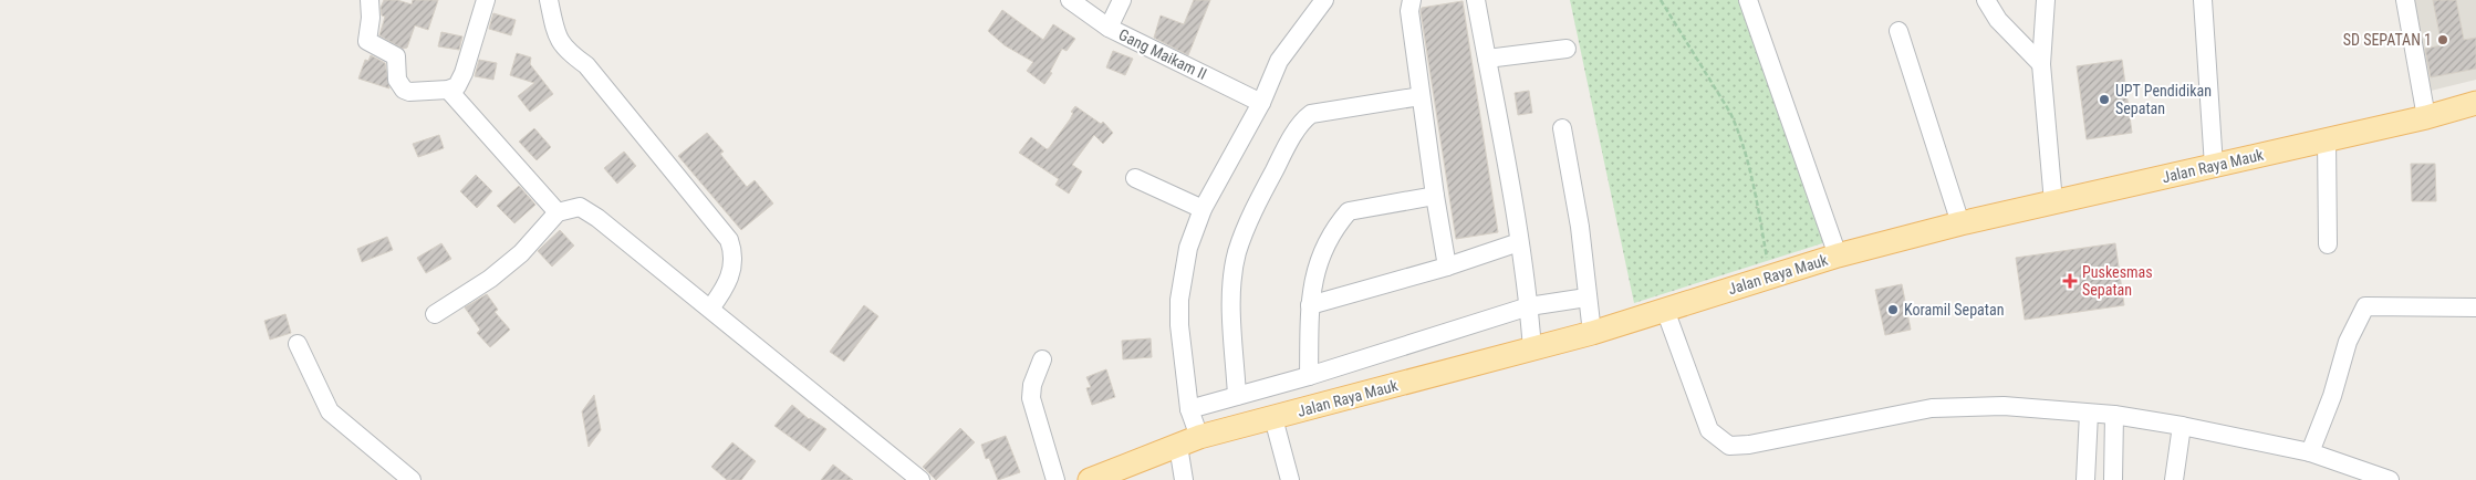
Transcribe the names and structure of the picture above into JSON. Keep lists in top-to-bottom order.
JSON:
{
  "streets": {
    "main road": ["Jalan Raya Mauk"],
    "street": ["Gang Maikam II"]
  },
  "places": {
    "other": ["SD SEPATAN 1", "UPT Pendidikan Sepatan", "Koramil Sepatan"],
    "health": ["Puskesmas Sepatan"]
  }
}
